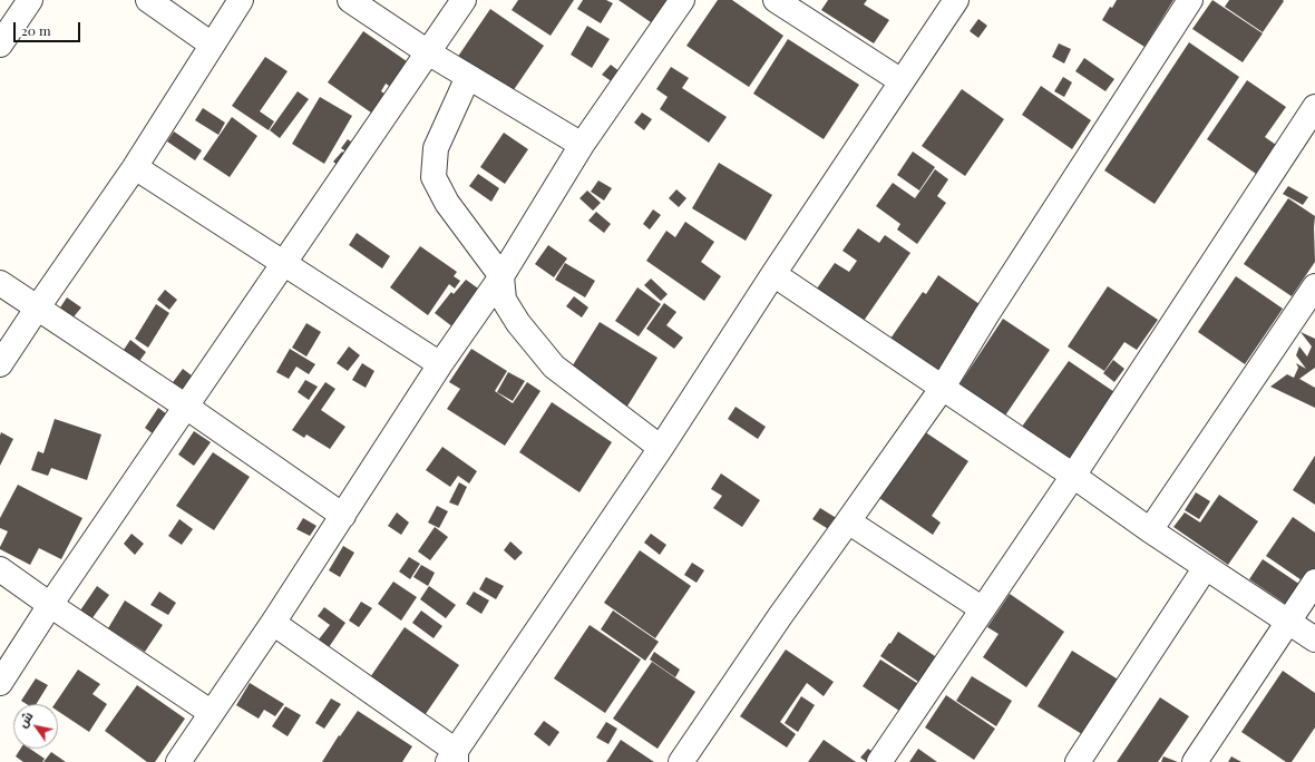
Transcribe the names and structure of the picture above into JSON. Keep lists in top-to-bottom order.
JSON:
{
  "scale_bar": "20 m",
  "north": "top left"
}
